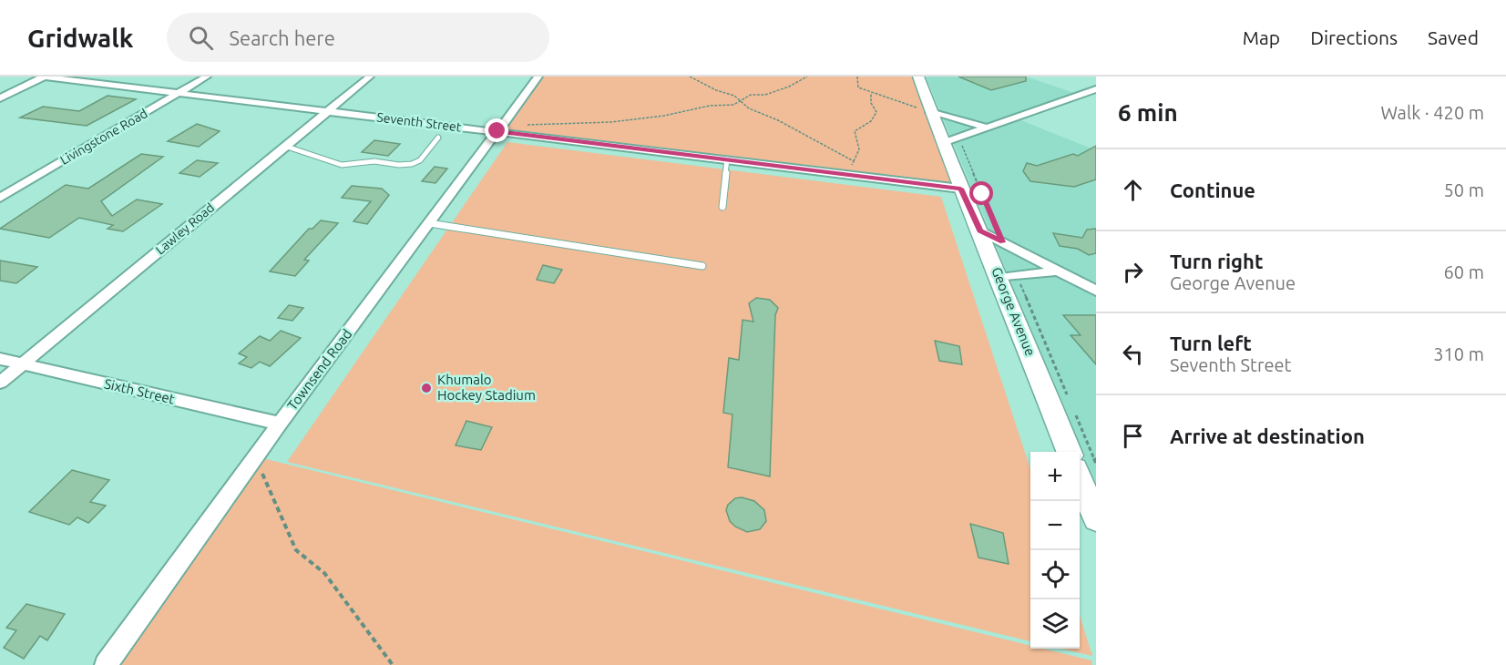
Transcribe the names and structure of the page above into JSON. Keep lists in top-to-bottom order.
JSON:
{
  "streets": {
    "main road": ["George Avenue"],
    "street": [
      "Seventh Street",
      "Livingstone Road",
      "Lawley Road",
      "Townsend Road",
      "Sixth Street"
    ]
  },
  "crossings": [
    ["Seventh Street", "Livingstone Road"],
    ["Seventh Street", "Lawley Road"],
    ["Seventh Street", "George Avenue"],
    ["Seventh Street", "Townsend Road"],
    ["Lawley Road", "Sixth Street"],
    ["Townsend Road", "Sixth Street"]
  ],
  "places": ["Khumalo Hockey Stadium"],
  "page": {
    "header": "Gridwalk",
    "search": "Search here",
    "nav": ["Map", "Directions", "Saved"],
    "heading": ["6 min", "Walk · 420 m"],
    "list": [
      ["Continue", "50 m"],
      ["Turn right", "George Avenue", "60 m"],
      ["Turn left", "Seventh Street", "310 m"],
      "Arrive at destination"
    ],
    "map_buttons": ["+", "−"]
  }
}
